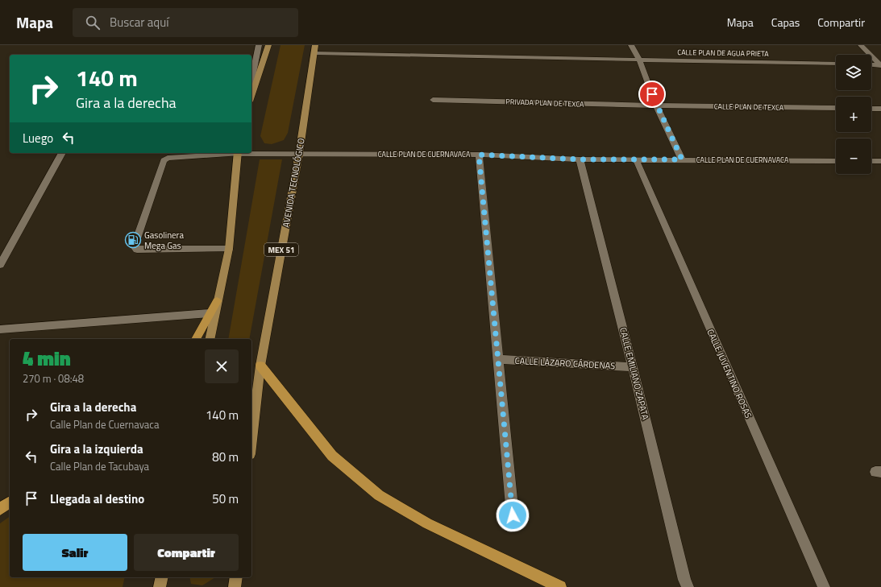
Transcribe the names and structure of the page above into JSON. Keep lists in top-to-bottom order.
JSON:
{
  "streets": {
    "main road": ["AVENIDA TECNOLÓGICO", "MEX 51"],
    "street": [
      "CALLE PLAN DE AGUA PRIETA",
      "PRIVADA PLAN DE TEXCA",
      "CALLE PLAN DE TEXCA",
      "CALLE PLAN DE CUERNAVACA",
      "CALLE LÁZARO CÁRDENAS",
      "CALLE EMILIANO ZAPATA",
      "CALLE JUVENTINO ROSAS"
    ]
  },
  "crossings": [
    ["CALLE PLAN DE AGUA PRIETA", "AVENIDA TECNOLÓGICO"],
    ["PRIVADA PLAN DE TEXCA", "CALLE PLAN DE TEXCA"],
    ["CALLE PLAN DE CUERNAVACA", "AVENIDA TECNOLÓGICO"],
    ["CALLE PLAN DE CUERNAVACA", "CALLE EMILIANO ZAPATA"],
    ["CALLE PLAN DE CUERNAVACA", "CALLE JUVENTINO ROSAS"],
    ["CALLE LÁZARO CÁRDENAS", "CALLE EMILIANO ZAPATA"]
  ],
  "places": {
    "fuel station": ["Gasolinera Mega Gas"]
  },
  "page": {
    "header": "Mapa",
    "search": "Buscar aquí",
    "nav": ["Mapa", "Capas", "Compartir"],
    "map_buttons": ["+", "−"],
    "turn": ["140 m", "Gira a la derecha"],
    "then": "Luego",
    "heading": ["4 min", "270 m · 08:48"],
    "list": [
      {
        "name": "Gira a la derecha",
        "note": "Calle Plan de Cuernavaca",
        "value": "140 m"
      },
      {
        "name": "Gira a la izquierda",
        "note": "Calle Plan de Tacubaya",
        "value": "80 m"
      },
      {
        "name": "Llegada al destino",
        "value": "50 m"
      }
    ],
    "buttons": ["Salir", "Compartir"]
  }
}
